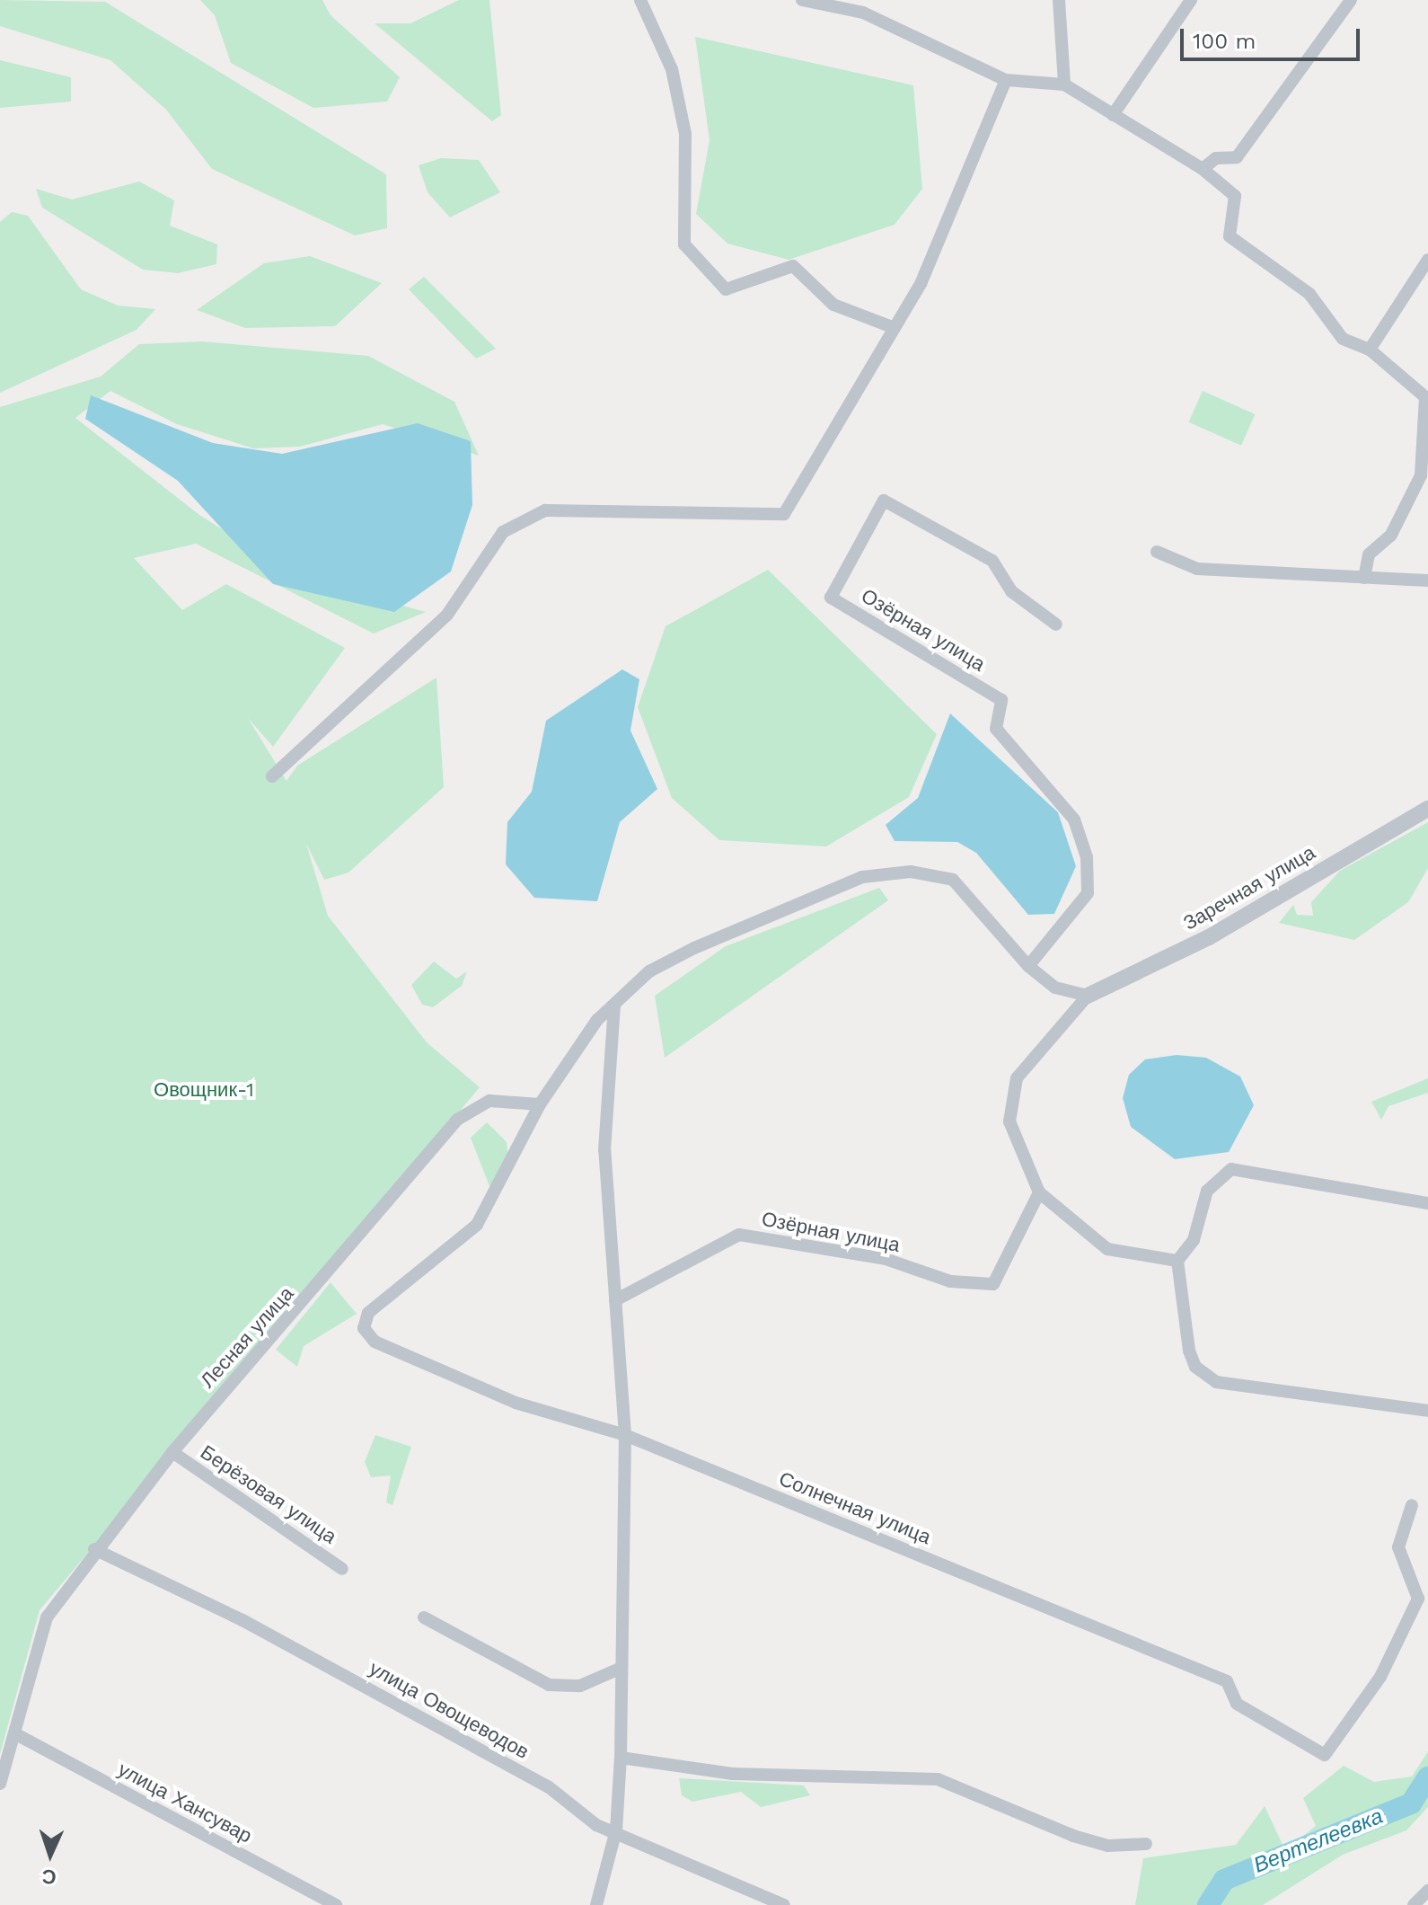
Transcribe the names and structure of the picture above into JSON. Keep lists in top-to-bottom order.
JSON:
{
  "streets": {
    "street": [
      "Озёрная улица",
      "Заречная улица",
      "Лесная улица",
      "Берёзовая улица",
      "Солнечная улица",
      "улица Овощеводов",
      "улица Хансувар"
    ]
  },
  "crossings": [
    ["Лесная улица", "Берёзовая улица"],
    ["Лесная улица", "Солнечная улица"],
    ["Лесная улица", "улица Овощеводов"],
    ["Лесная улица", "улица Хансувар"]
  ],
  "water": ["Вертелеевка"],
  "parks": ["Овощник-1"],
  "scale_bar": "100 m",
  "north": "bottom"
}
